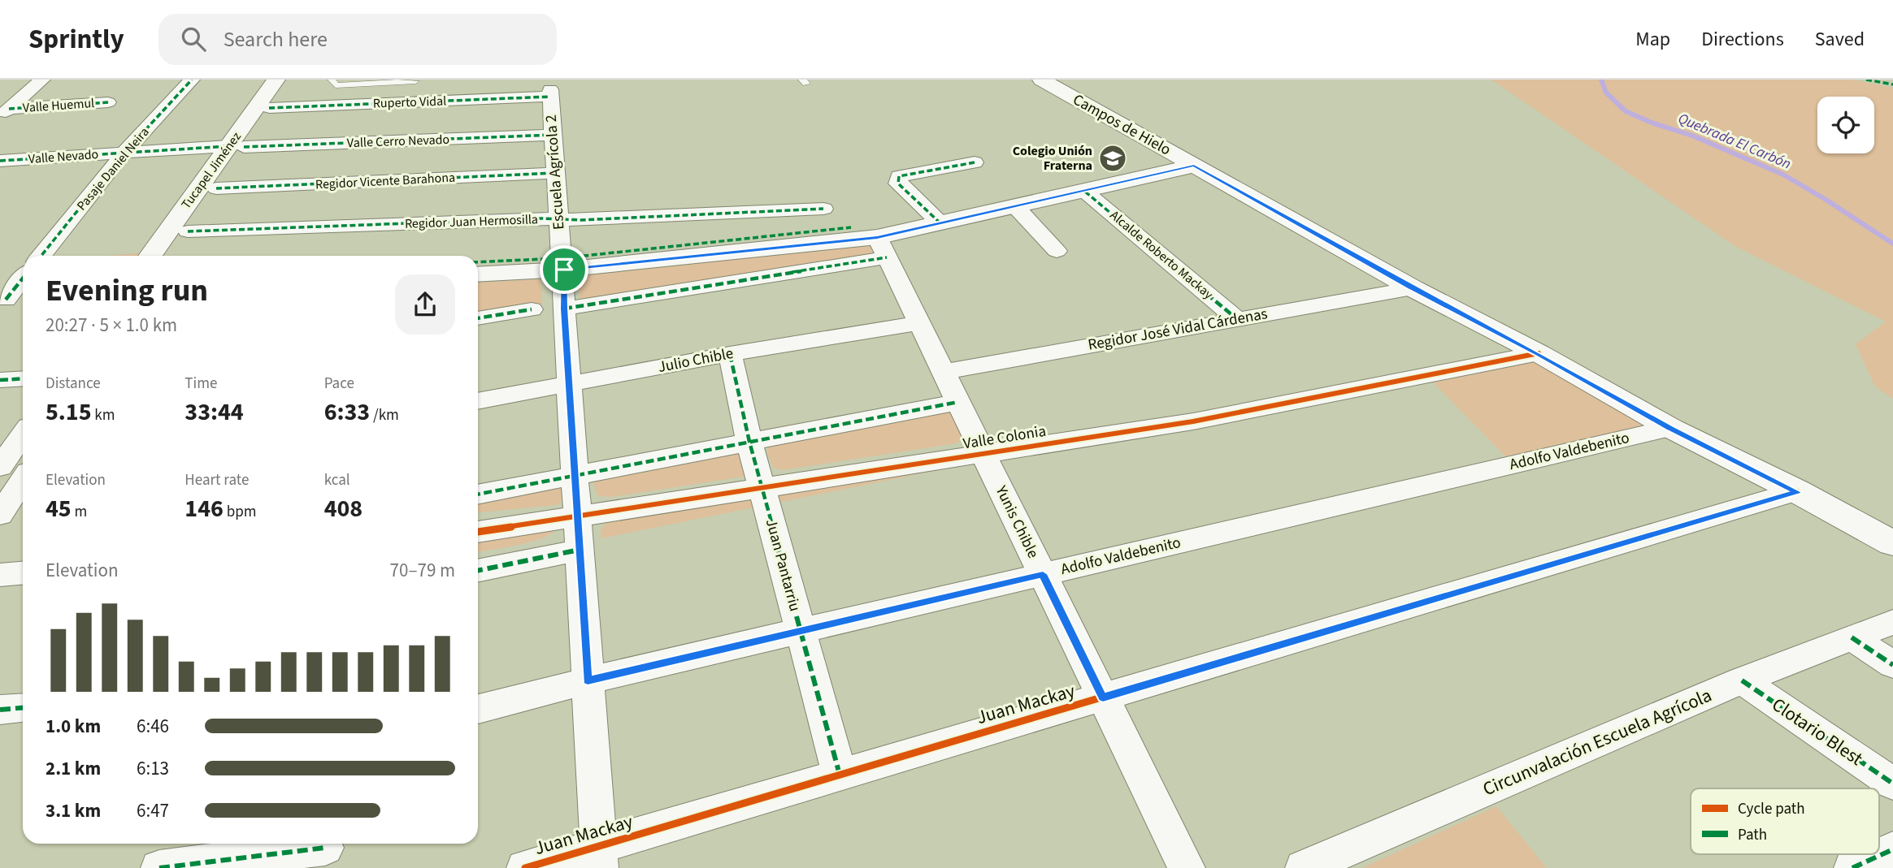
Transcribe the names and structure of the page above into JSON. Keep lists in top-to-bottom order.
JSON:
{
  "streets": {
    "street": [
      "Ruperto Vidal",
      "Valle Huemul",
      "Campos de Hielo",
      "Valle Cerro Nevado",
      "Valle Nevado",
      "Pasaje Daniel Neira",
      "Tucapel Jiménez",
      "Escuela Agrícola 2",
      "Regidor Vicente Barahona",
      "Regidor Juan Hermosilla",
      "Alcalde Roberto Mackay",
      "Regidor José Vidal Cárdenas",
      "Julio Chible",
      "Valle Colonia",
      "Adolfo Valdebenito",
      "Yunis Chible",
      "Juan Pantarriu",
      "Juan Mackay",
      "Clotario Blest",
      "Circunvalación Escuela Agrícola"
    ]
  },
  "crossings": [
    ["Ruperto Vidal", "Tucapel Jiménez"],
    ["Ruperto Vidal", "Escuela Agrícola 2"],
    ["Campos de Hielo", "Regidor José Vidal Cárdenas"],
    ["Campos de Hielo", "Valle Colonia"],
    ["Campos de Hielo", "Adolfo Valdebenito"],
    ["Campos de Hielo", "Juan Mackay"],
    ["Valle Cerro Nevado", "Valle Nevado"],
    ["Valle Cerro Nevado", "Tucapel Jiménez"],
    ["Valle Cerro Nevado", "Escuela Agrícola 2"],
    ["Valle Nevado", "Pasaje Daniel Neira"],
    ["Valle Nevado", "Tucapel Jiménez"],
    ["Tucapel Jiménez", "Regidor Vicente Barahona"],
    ["Tucapel Jiménez", "Regidor Juan Hermosilla"],
    ["Escuela Agrícola 2", "Regidor Vicente Barahona"],
    ["Escuela Agrícola 2", "Regidor Juan Hermosilla"],
    ["Escuela Agrícola 2", "Julio Chible"],
    ["Escuela Agrícola 2", "Valle Colonia"],
    ["Escuela Agrícola 2", "Adolfo Valdebenito"],
    ["Escuela Agrícola 2", "Juan Mackay"],
    ["Alcalde Roberto Mackay", "Regidor José Vidal Cárdenas"],
    ["Regidor José Vidal Cárdenas", "Yunis Chible"],
    ["Julio Chible", "Yunis Chible"],
    ["Julio Chible", "Juan Pantarriu"],
    ["Valle Colonia", "Yunis Chible"],
    ["Valle Colonia", "Juan Pantarriu"],
    ["Adolfo Valdebenito", "Yunis Chible"],
    ["Adolfo Valdebenito", "Juan Pantarriu"],
    ["Yunis Chible", "Juan Mackay"],
    ["Juan Pantarriu", "Juan Mackay"],
    ["Clotario Blest", "Circunvalación Escuela Agrícola"]
  ],
  "water": ["Quebrada El Carbón"],
  "places": {
    "school or university": ["Colegio Unión Fraterna"]
  },
  "legend": ["Cycle path", "Path"],
  "page": {
    "header": "Sprintly",
    "search": "Search here",
    "nav": ["Map", "Directions", "Saved"],
    "heading": ["Evening run", "20:27 · 5 × 1.0 km"],
    "stats": [
      ["Distance", "5.15 km"],
      ["Time", "33:44"],
      ["Pace", "6:33 /km"],
      ["Elevation", "45 m"],
      ["Heart rate", "146 bpm"],
      ["kcal", "408"]
    ],
    "chart": ["Elevation", "70–79 m"],
    "list": [
      {
        "name": "1.0 km",
        "note": "6:46"
      },
      {
        "name": "2.1 km",
        "note": "6:13"
      },
      {
        "name": "3.1 km",
        "note": "6:47"
      }
    ]
  }
}
